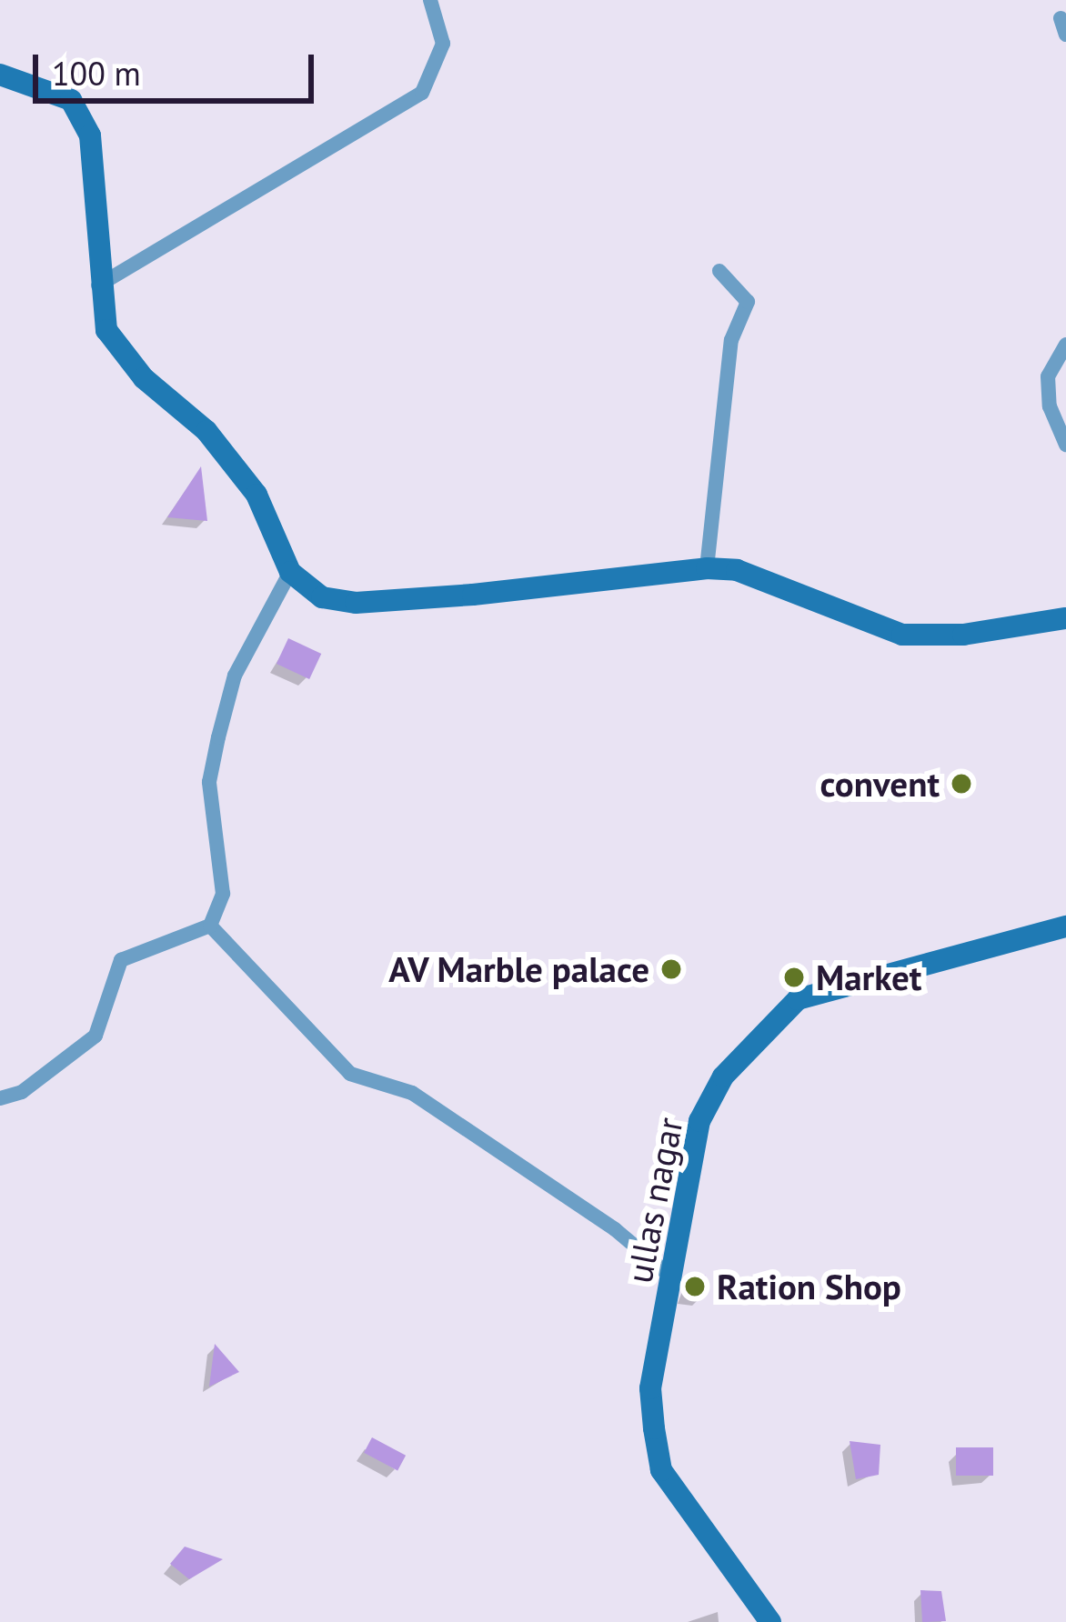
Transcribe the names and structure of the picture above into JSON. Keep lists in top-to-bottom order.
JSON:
{
  "streets": {
    "main road": ["ullas nagar"]
  },
  "places": [
    "convent",
    "AV Marble palace",
    "Market",
    "Ration Shop"
  ],
  "scale_bar": "100 m"
}
